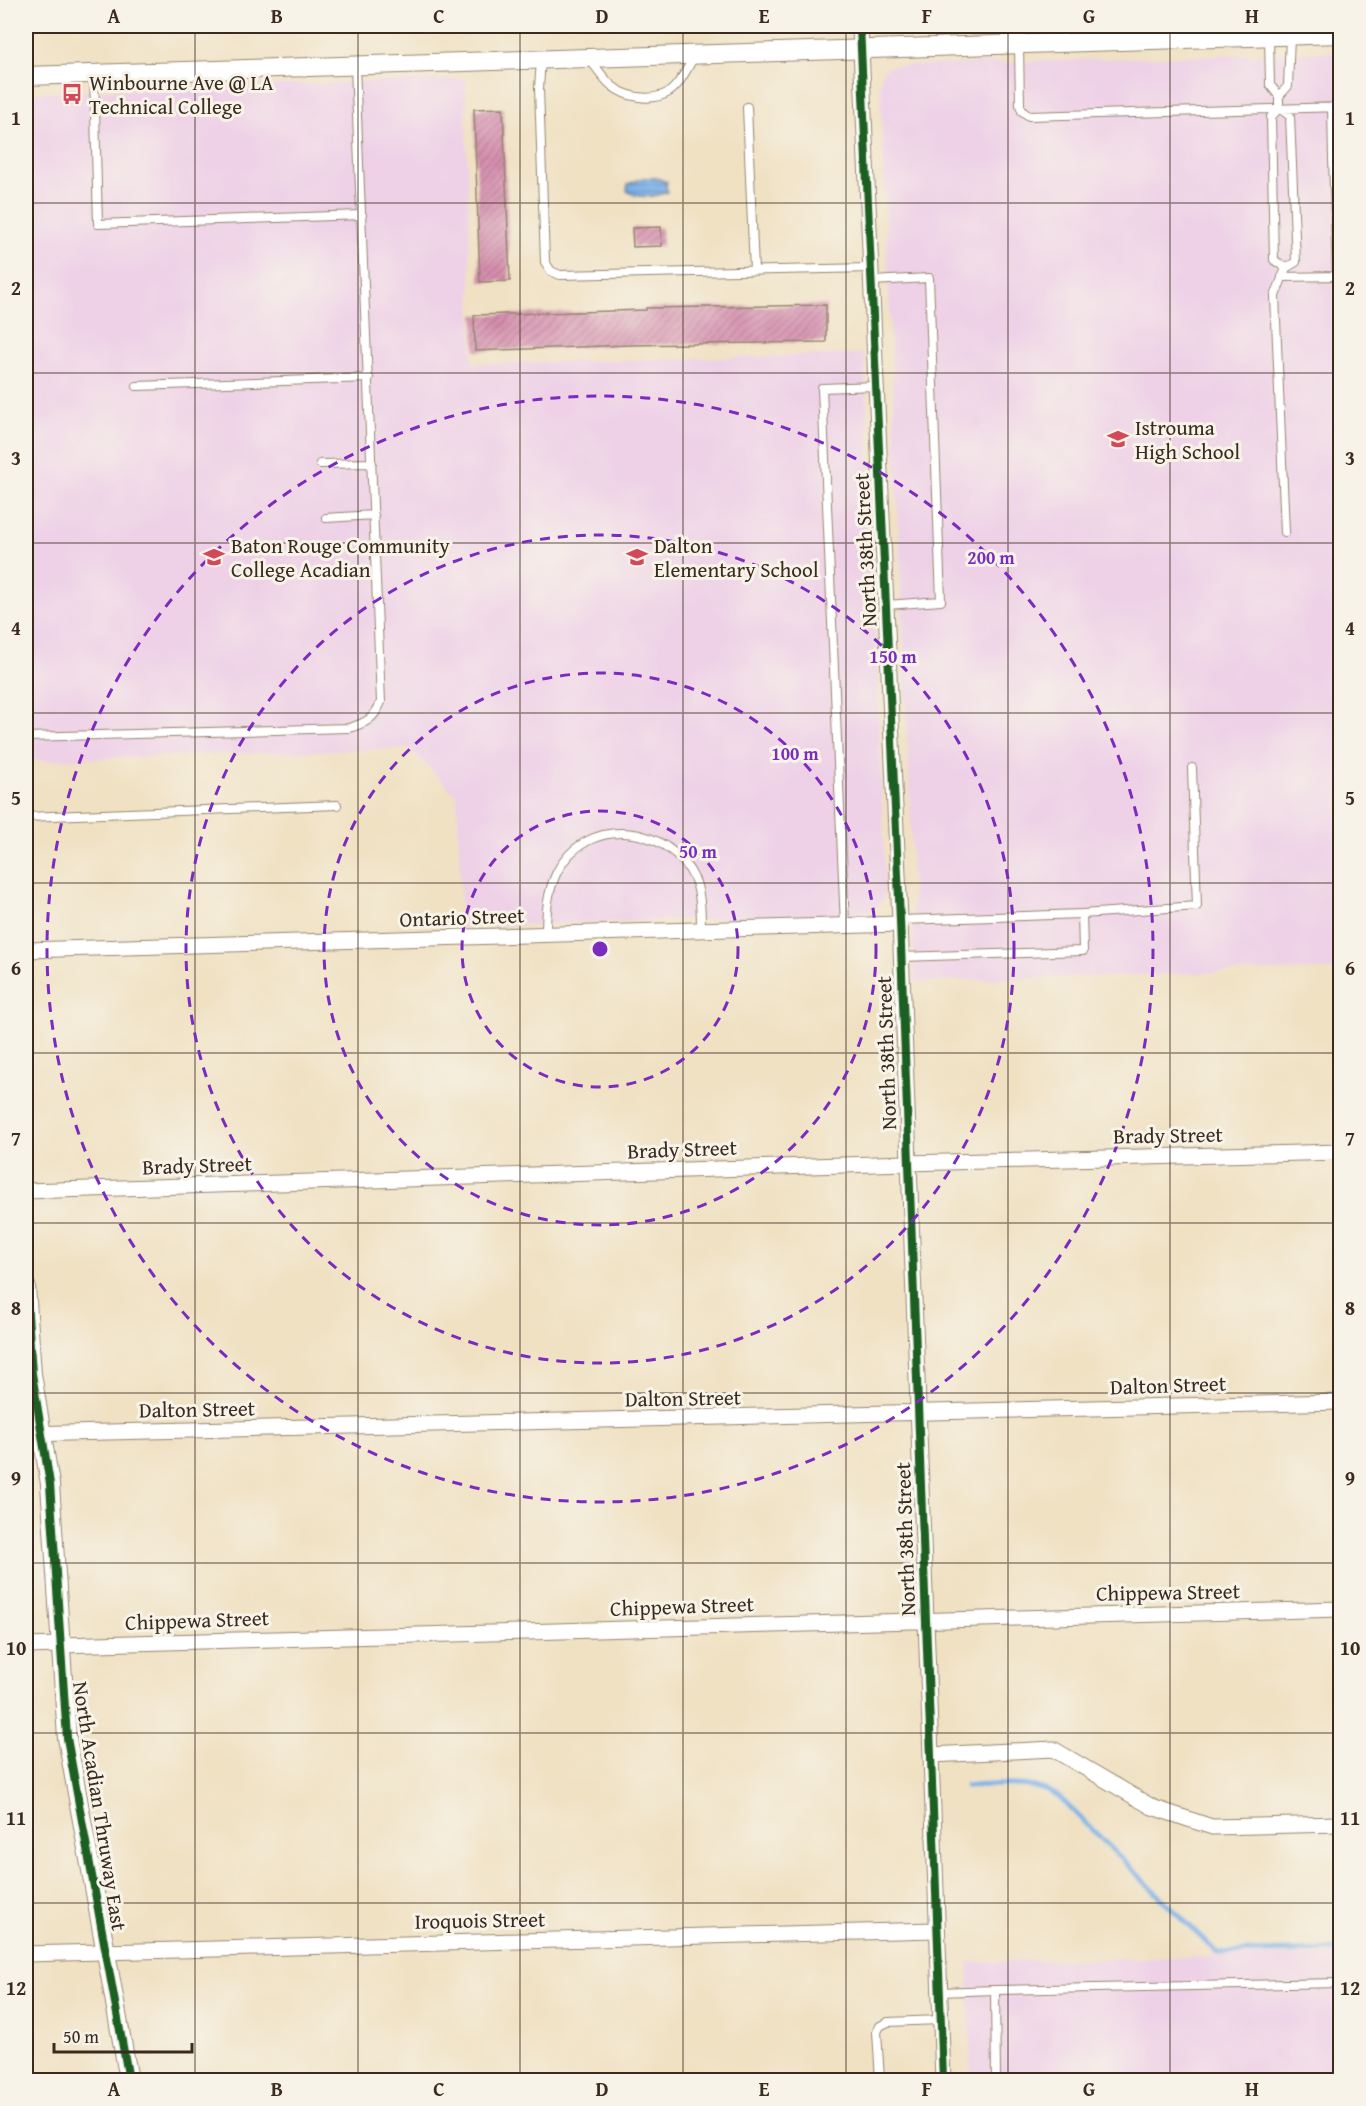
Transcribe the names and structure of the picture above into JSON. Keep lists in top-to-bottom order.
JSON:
{
  "streets": {
    "street": [
      "North 38th Street",
      "Ontario Street",
      "Brady Street",
      "Dalton Street",
      "Chippewa Street",
      "North Acadian Thruway East",
      "Iroquois Street"
    ]
  },
  "crossings": [
    ["North 38th Street", "Ontario Street"],
    ["North 38th Street", "Brady Street"],
    ["North 38th Street", "Dalton Street"],
    ["North 38th Street", "Chippewa Street"],
    ["North 38th Street", "Iroquois Street"],
    ["Dalton Street", "North Acadian Thruway East"],
    ["Chippewa Street", "North Acadian Thruway East"],
    ["North Acadian Thruway East", "Iroquois Street"]
  ],
  "places": {
    "bus stop": ["Winbourne Ave @ LA Technical College"],
    "school or university": ["Istrouma High School", "Baton Rouge Community College Acadian", "Dalton Elementary School"]
  },
  "scale_bar": "50 m",
  "grid": {
    "columns": [
      "A",
      "B",
      "C",
      "D",
      "E",
      "F",
      "G",
      "H"
    ],
    "rows": [
      "1",
      "2",
      "3",
      "4",
      "5",
      "6",
      "7",
      "8",
      "9",
      "10",
      "11",
      "12"
    ]
  },
  "rings": [
    "200 m",
    "150 m",
    "100 m",
    "50 m"
  ]
}
